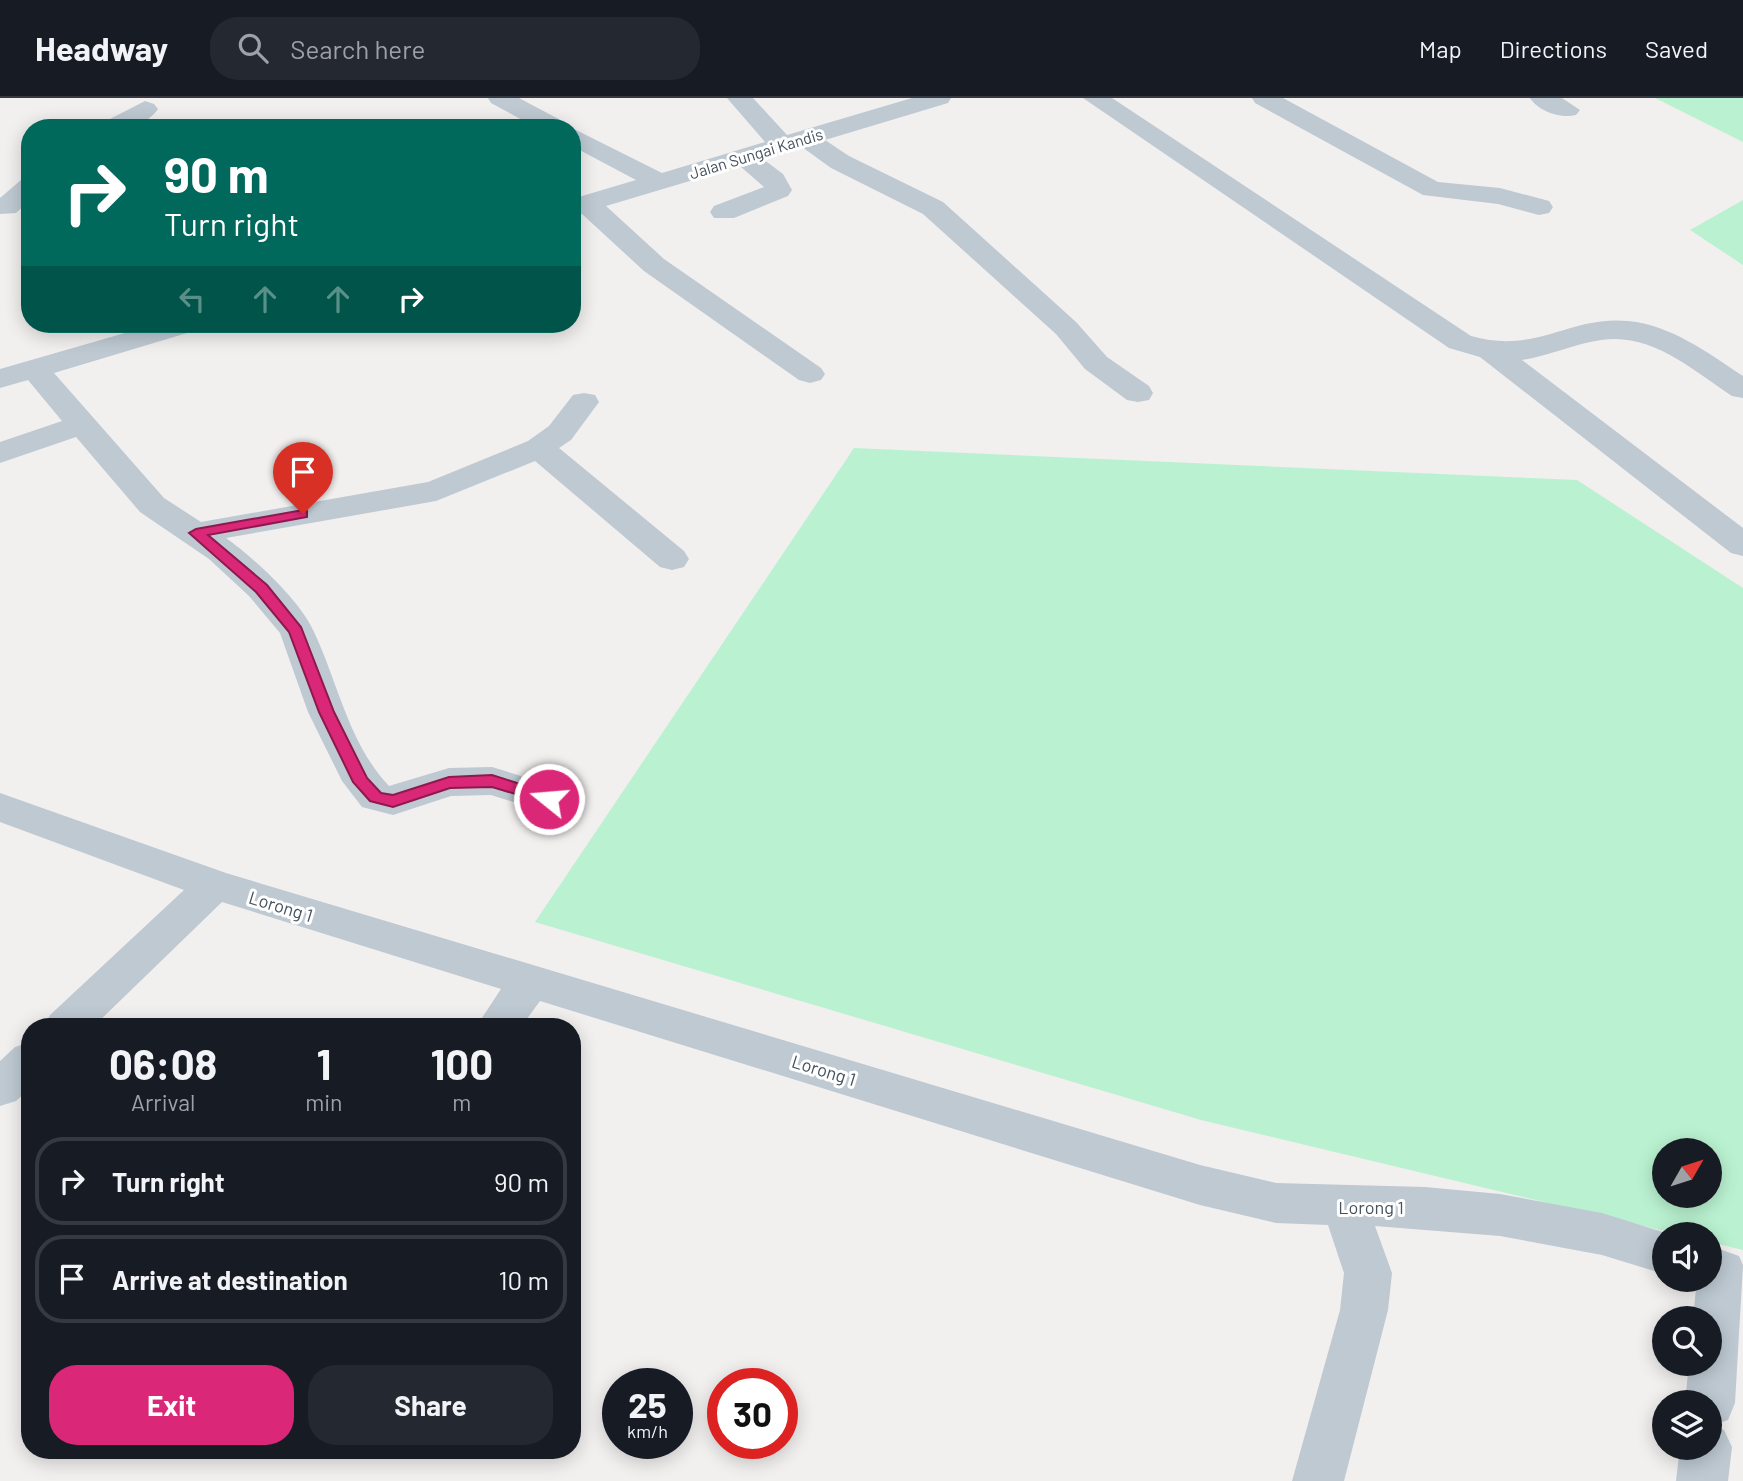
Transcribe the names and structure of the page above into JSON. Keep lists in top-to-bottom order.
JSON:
{
  "streets": {
    "street": ["Jalan Sungai Kandis", "Lorong 1"]
  },
  "north": "top right",
  "page": {
    "header": "Headway",
    "search": "Search here",
    "nav": ["Map", "Directions", "Saved"],
    "turn": ["90 m", "Turn right"],
    "eta": [
      "06:08",
      "Arrival",
      "1",
      "min",
      "100",
      "m"
    ],
    "list": [
      {
        "name": "Turn right",
        "value": "90 m"
      },
      {
        "name": "Arrive at destination",
        "value": "10 m"
      }
    ],
    "buttons": ["Exit", "Share"],
    "speed": "25 km/h",
    "limit": "30"
  }
}
